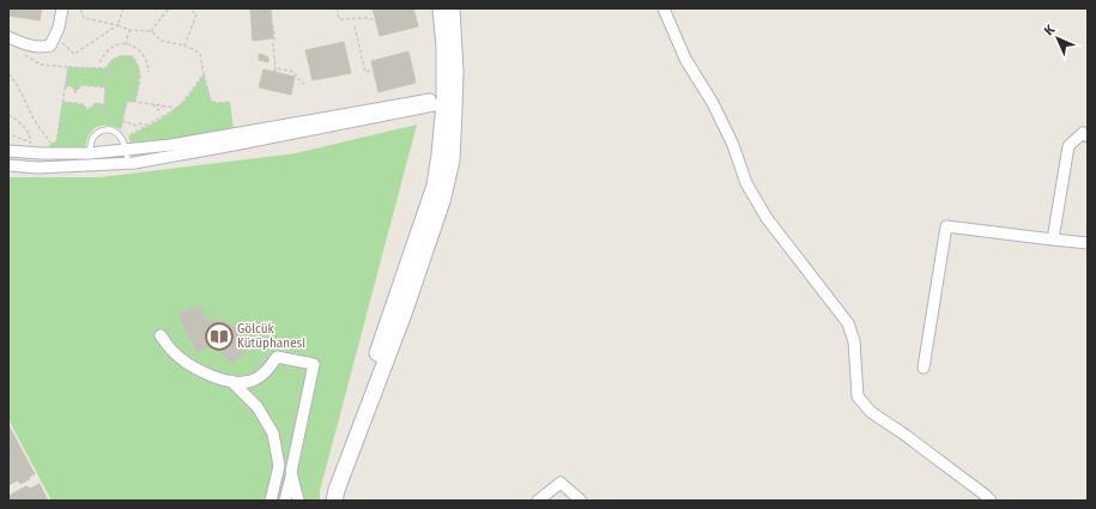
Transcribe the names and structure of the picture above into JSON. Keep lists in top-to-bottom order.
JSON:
{
  "places": {
    "library": ["Gölcük Kütüphanesi"]
  },
  "north": "top left"
}
